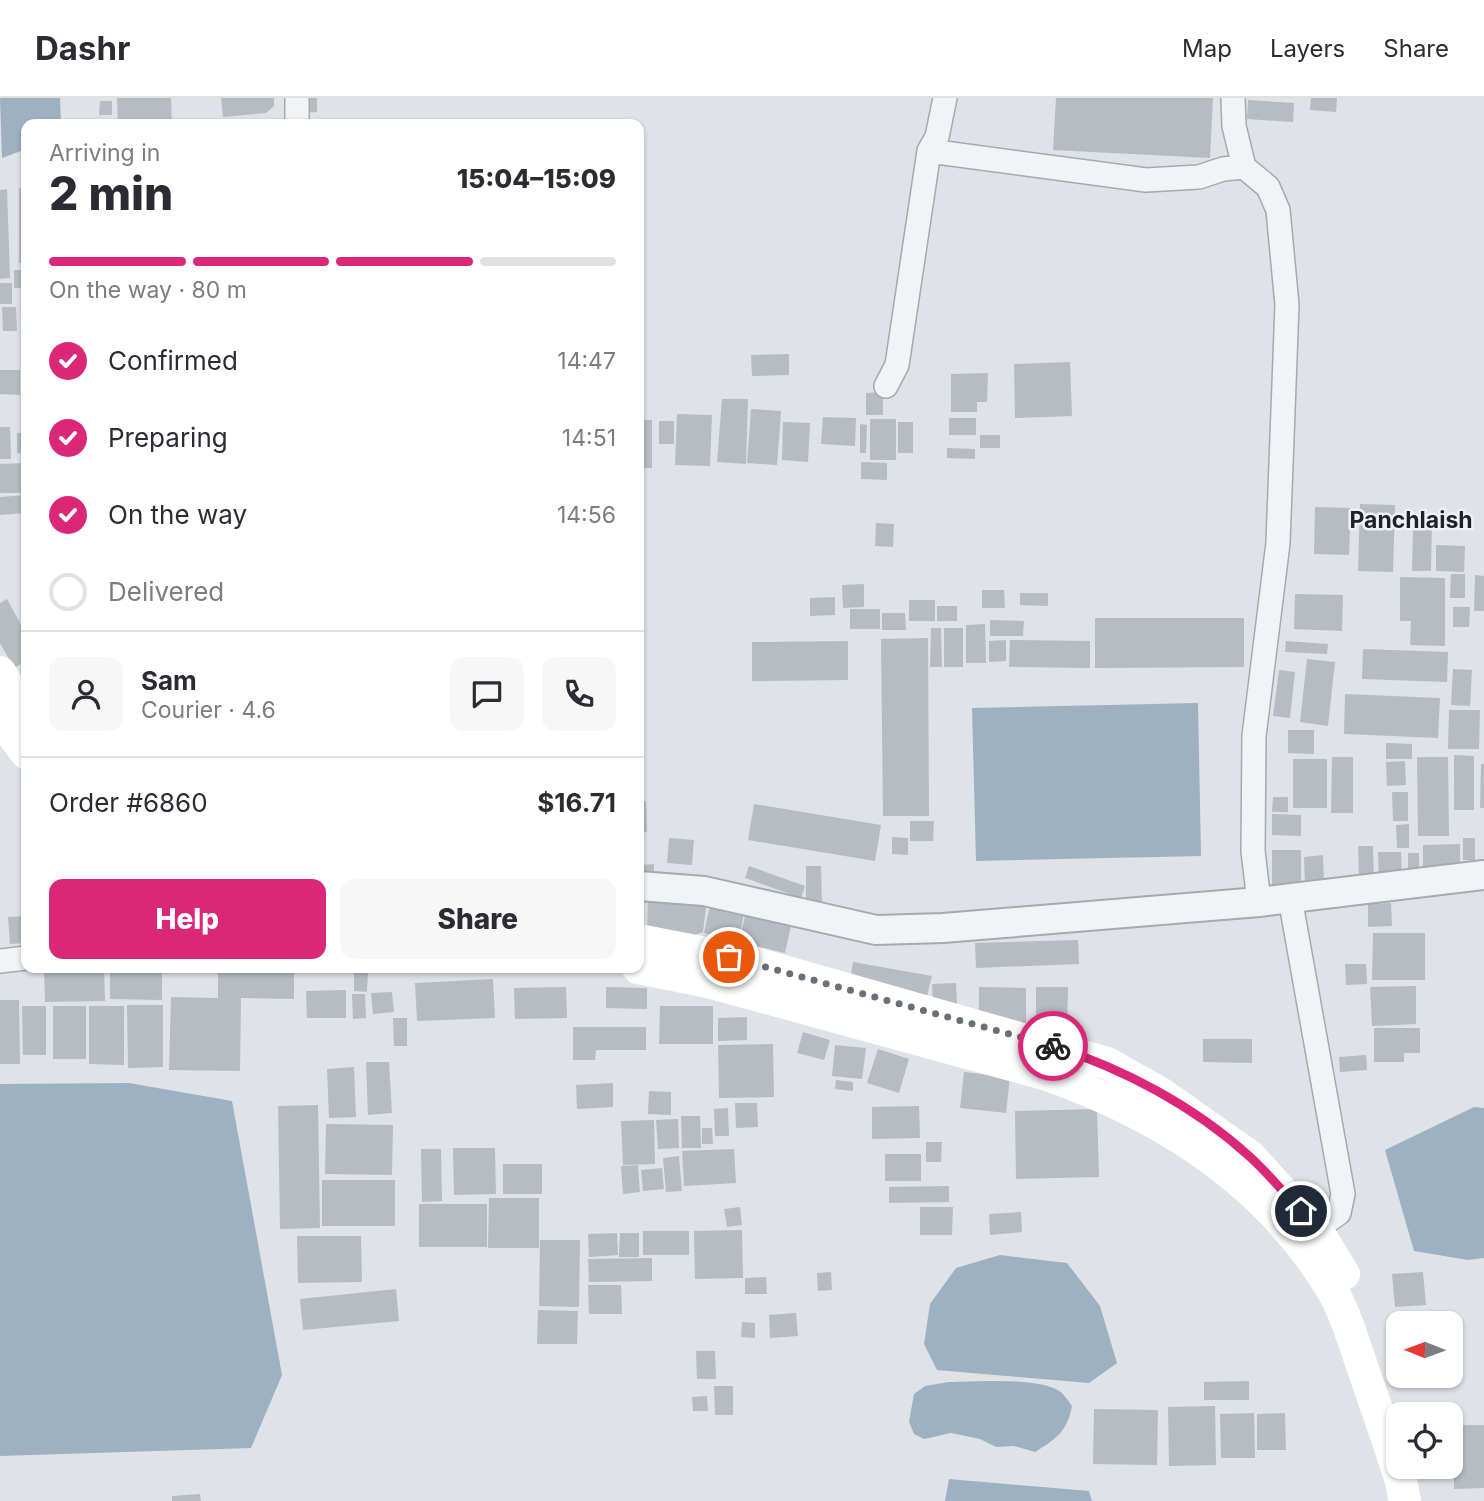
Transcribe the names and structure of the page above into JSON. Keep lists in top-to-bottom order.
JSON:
{
  "districts": ["Panchlaish"],
  "north": "left",
  "page": {
    "header": "Dashr",
    "nav": ["Map", "Layers", "Share"],
    "heading": ["2 min", "Arriving in", "15:04–15:09"],
    "panel": [
      "Sam",
      "Courier · 4.6",
      "Order #6860",
      "$16.71"
    ],
    "bar": "On the way · 80 m",
    "list": [
      ["Confirmed", "14:47"],
      ["Preparing", "14:51"],
      ["On the way", "14:56"],
      "Delivered"
    ],
    "buttons": ["Help", "Share"]
  }
}
